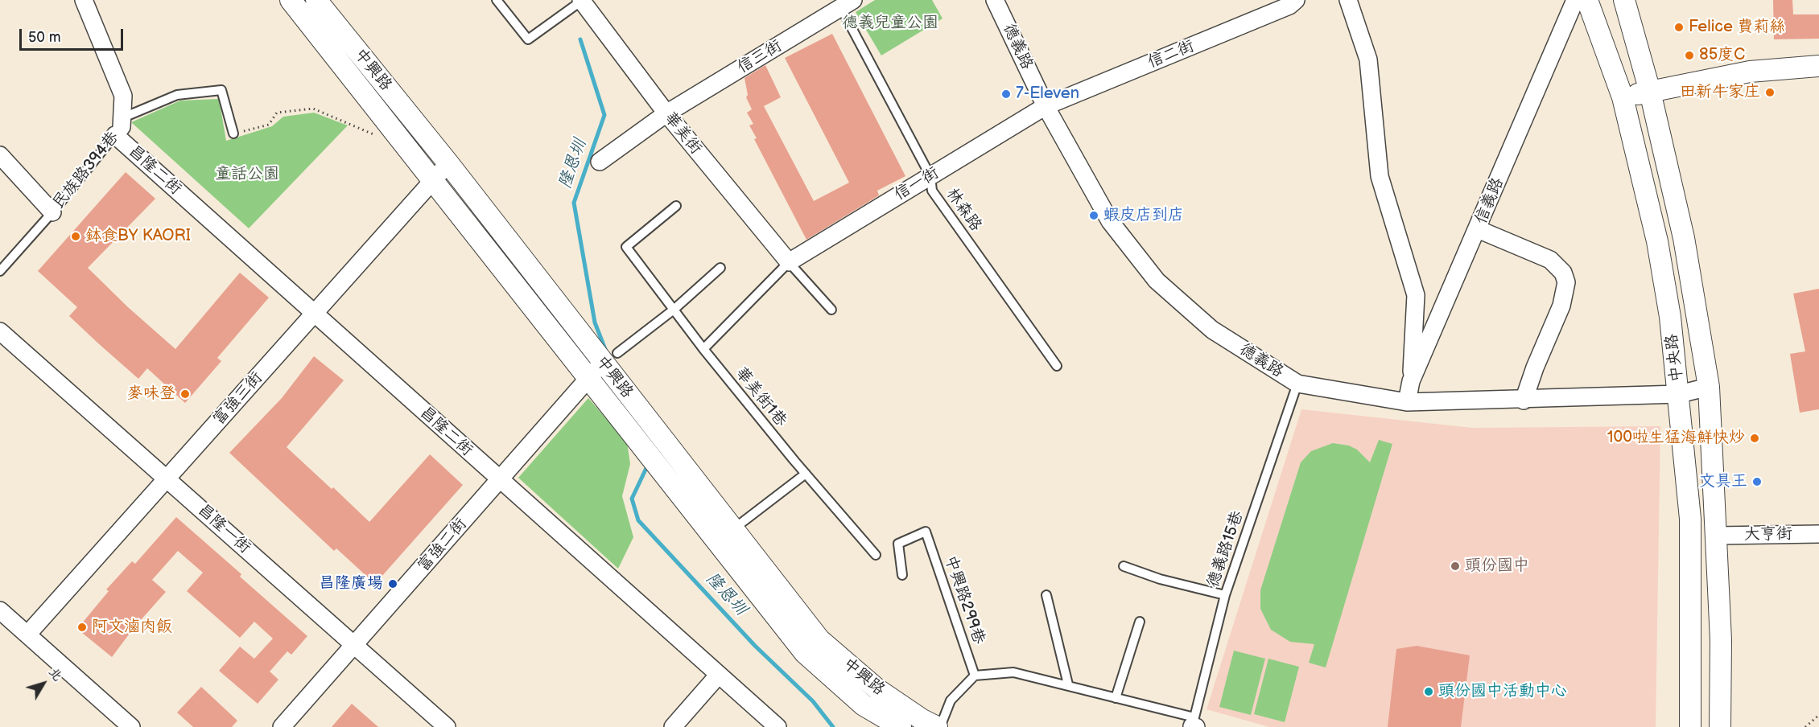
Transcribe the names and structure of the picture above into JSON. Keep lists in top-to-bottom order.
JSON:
{
  "streets": {
    "street": [
      "德義路",
      "信二街",
      "信三街",
      "中興路",
      "華美街",
      "民族路394巷",
      "昌隆二街",
      "信一街",
      "信義路",
      "中央路",
      "富強三街",
      "昌隆一街",
      "大亨街",
      "富強二街"
    ],
    "lane": [
      "林森路",
      "華美街1巷",
      "德義路15巷",
      "中興路299巷"
    ]
  },
  "crossings": [
    ["德義路", "信二街"],
    ["德義路", "信一街"],
    ["德義路", "信義路"],
    ["德義路", "中央路"],
    ["德義路", "德義路15巷"],
    ["信二街", "信一街"],
    ["信三街", "華美街"],
    ["信三街", "林森路"],
    ["中興路", "富強三街"],
    ["中興路", "富強二街"],
    ["華美街", "信一街"],
    ["民族路394巷", "昌隆二街"],
    ["昌隆二街", "富強三街"],
    ["昌隆二街", "富強二街"],
    ["信一街", "林森路"],
    ["中央路", "大亨街"],
    ["富強三街", "昌隆一街"],
    ["昌隆一街", "富強二街"]
  ],
  "water": ["隆恩圳"],
  "parks": ["德義兒童公園", "童話公園"],
  "places": [
    "Felice 費莉絲",
    "85度C",
    "田新牛家庄",
    "7-Eleven",
    "蝦皮店到店",
    "鉢食BY KAORI",
    "麥味登",
    "100啦生猛海鮮快炒",
    "文具王",
    "頭份國中",
    "昌隆廣場",
    "阿文滷肉飯",
    "頭份國中活動中心"
  ],
  "scale_bar": "50 m",
  "north": "top right"
}
